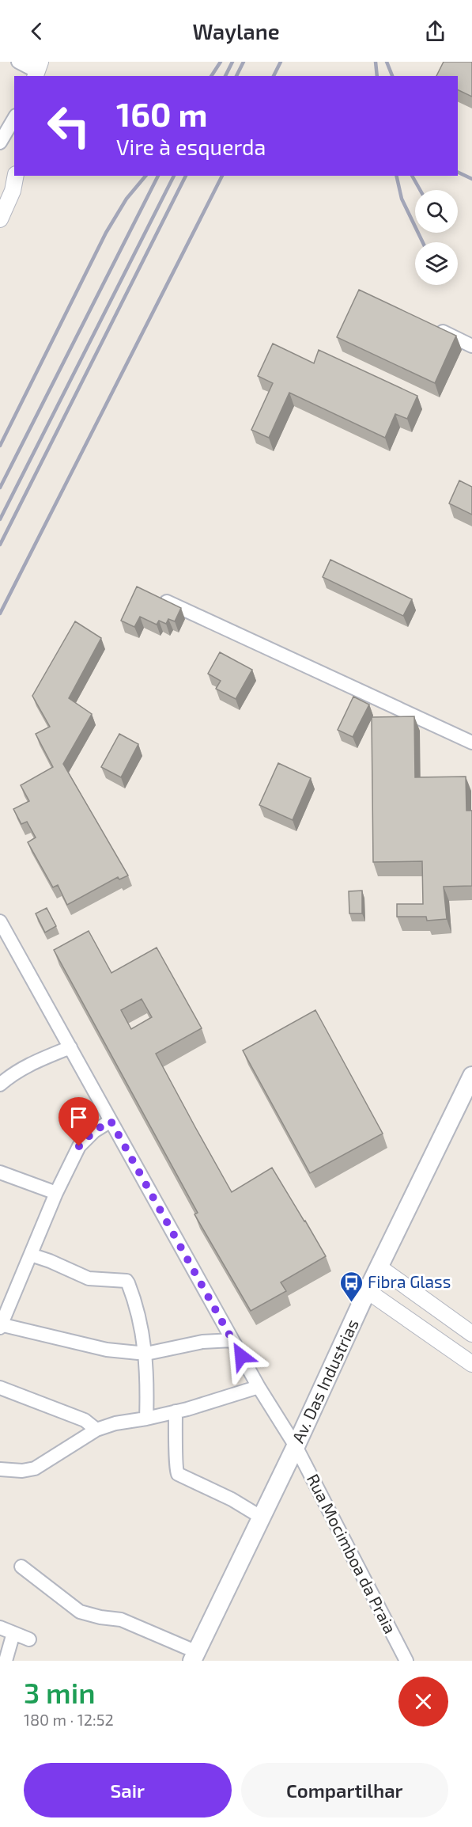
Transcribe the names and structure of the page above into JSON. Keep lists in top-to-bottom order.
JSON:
{
  "streets": {
    "main road": ["Av. Das Industrias"],
    "street": ["Rua Mocimboa da Praia"]
  },
  "crossings": [
    ["Av. Das Industrias", "Rua Mocimboa da Praia"]
  ],
  "places": {
    "bus stop": ["Fibra Glass"]
  },
  "page": {
    "header": "Waylane",
    "turn": ["160 m", "Vire à esquerda"],
    "heading": ["3 min", "180 m · 12:52"],
    "buttons": ["Sair", "Compartilhar"]
  }
}
